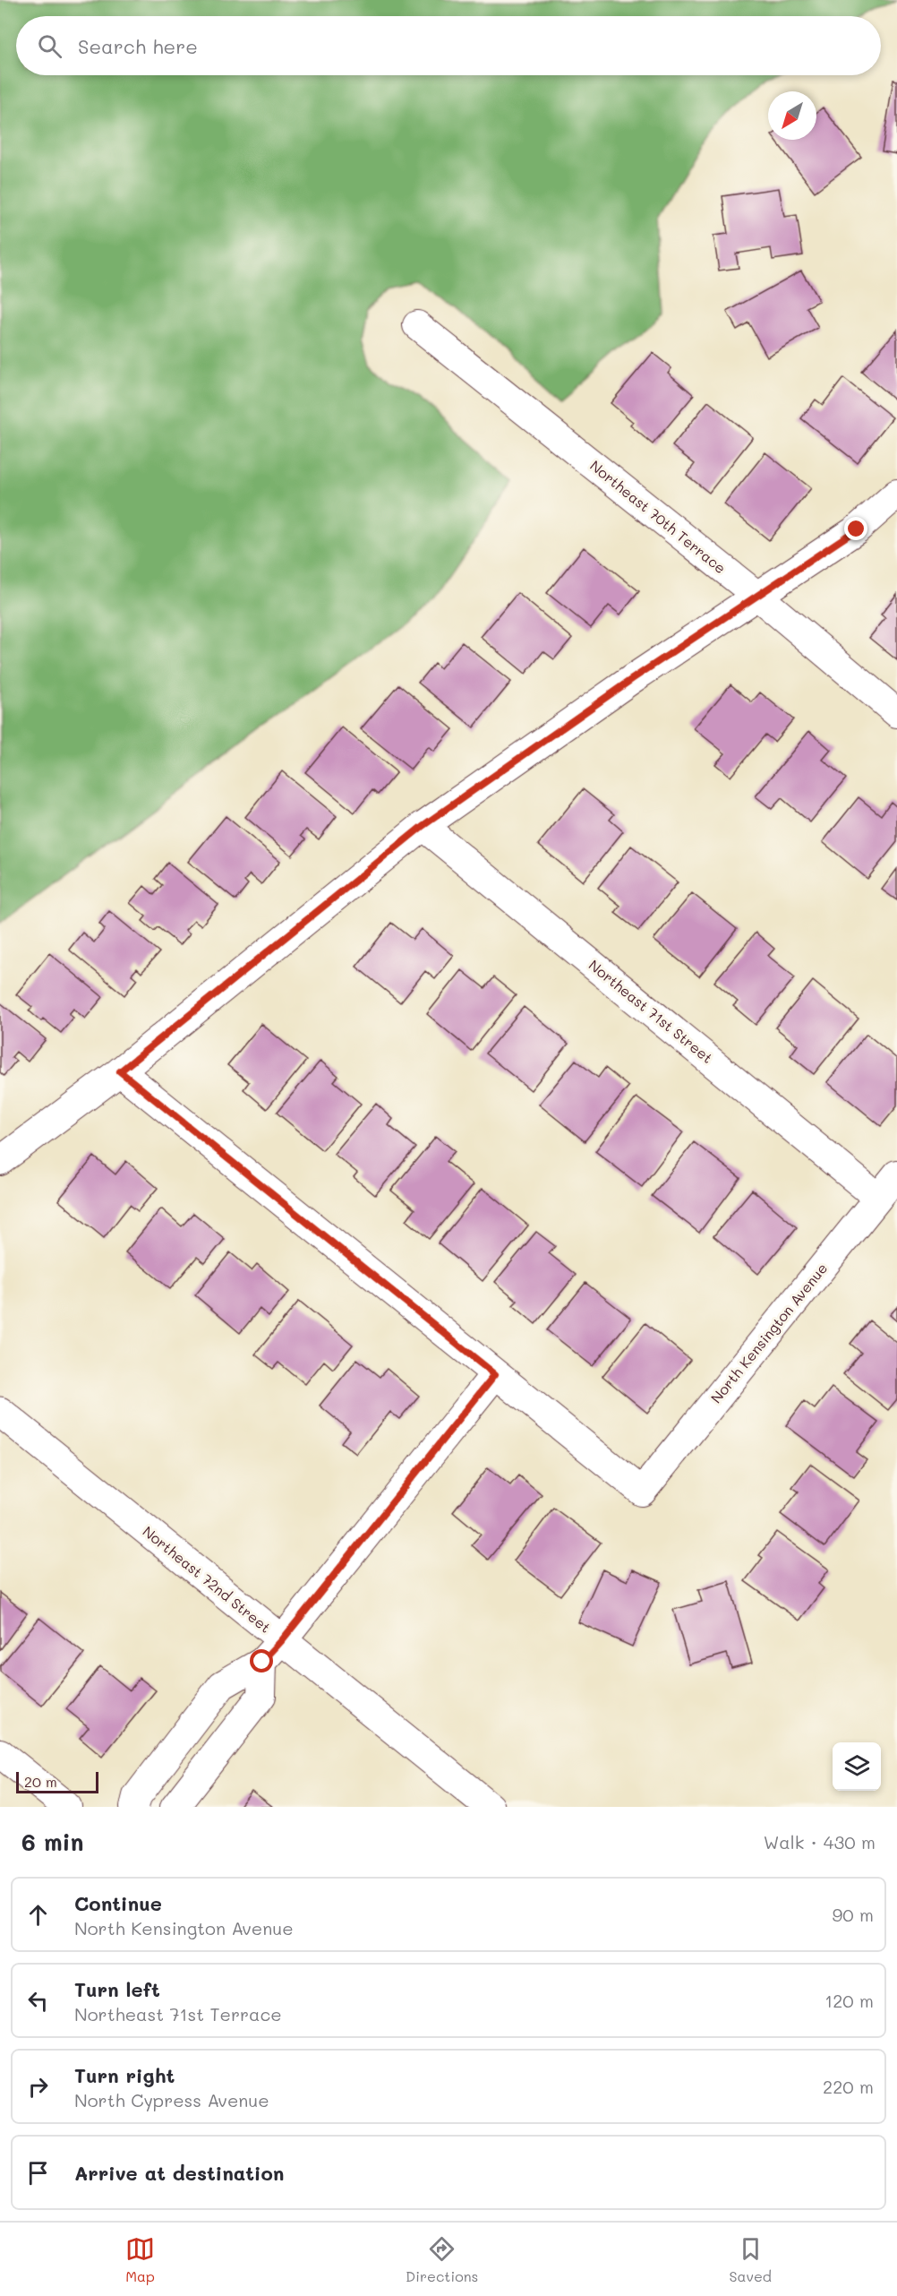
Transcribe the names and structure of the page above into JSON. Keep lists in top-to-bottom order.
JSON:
{
  "streets": {
    "main road": ["Northeast 72nd Street"],
    "street": ["Northeast 70th Terrace", "Northeast 71st Street", "North Kensington Avenue"]
  },
  "crossings": [
    ["Northeast 71st Street", "North Kensington Avenue"]
  ],
  "scale_bar": "20 m",
  "north": "bottom left",
  "page": {
    "search": "Search here",
    "scale": "20 m",
    "heading": ["6 min", "Walk · 430 m"],
    "list": [
      ["Continue", "North Kensington Avenue", "90 m"],
      ["Turn left", "Northeast 71st Terrace", "120 m"],
      ["Turn right", "North Cypress Avenue", "220 m"],
      "Arrive at destination"
    ],
    "nav": ["Map", "Directions", "Saved"]
  }
}
